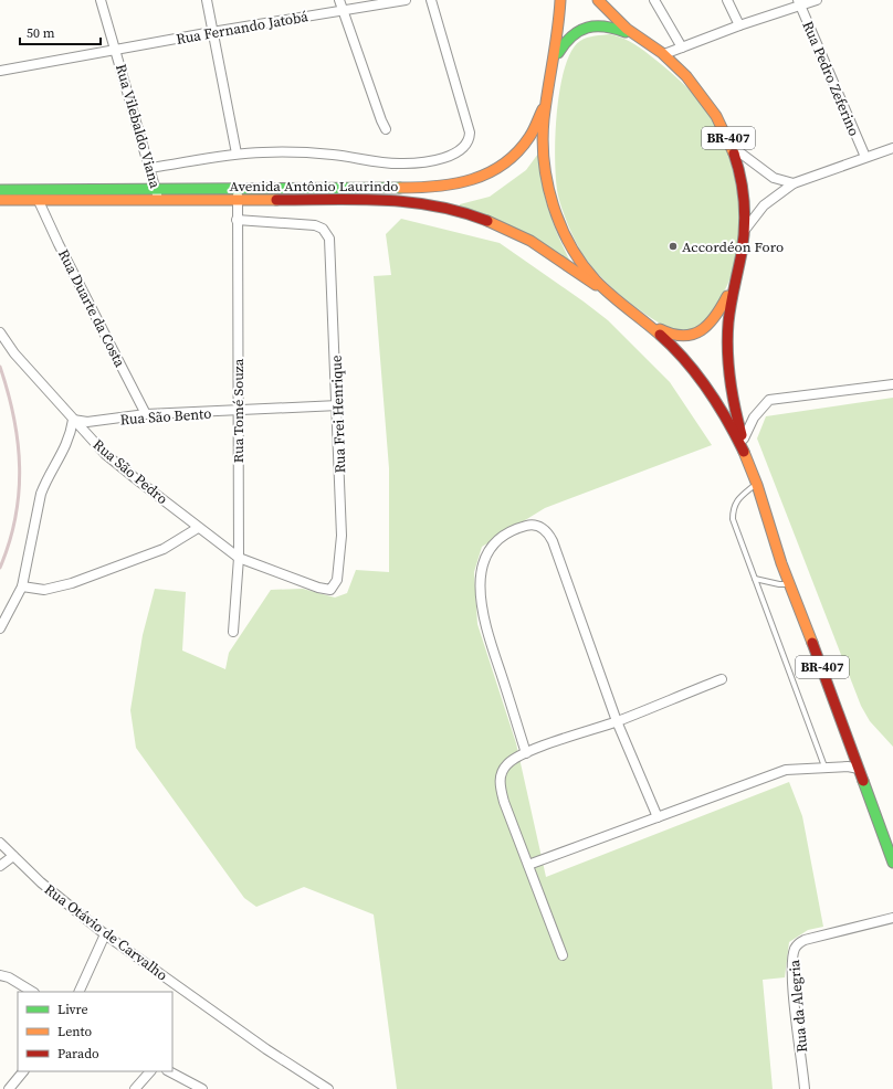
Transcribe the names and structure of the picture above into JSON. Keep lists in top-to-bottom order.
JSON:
{
  "streets": {
    "main road": ["BR-407", "Avenida Antônio Laurindo"],
    "street": [
      "Rua Fernando Jatobá",
      "Rua Pedro Zeferino",
      "Rua Vilebaldo Viana",
      "Rua Duarte da Costa",
      "Rua Tomé Souza",
      "Rua Frei Henrique",
      "Rua São Bento",
      "Rua São Pedro",
      "Rua Otávio de Carvalho",
      "Rua da Alegria"
    ]
  },
  "crossings": [
    ["Rua Fernando Jatobá", "Rua Vilebaldo Viana"],
    ["Rua Vilebaldo Viana", "Avenida Antônio Laurindo"],
    ["BR-407", "Avenida Antônio Laurindo"],
    ["Avenida Antônio Laurindo", "Rua Duarte da Costa"],
    ["Avenida Antônio Laurindo", "Rua Tomé Souza"],
    ["Rua Duarte da Costa", "Rua São Bento"],
    ["Rua Tomé Souza", "Rua Frei Henrique"],
    ["Rua Tomé Souza", "Rua São Bento"],
    ["Rua Tomé Souza", "Rua São Pedro"],
    ["Rua Frei Henrique", "Rua São Bento"],
    ["Rua Frei Henrique", "Rua São Pedro"],
    ["Rua São Bento", "Rua São Pedro"]
  ],
  "places": ["Accordéon Foro"],
  "legend": ["Livre", "Lento", "Parado"],
  "scale_bar": "50 m"
}
